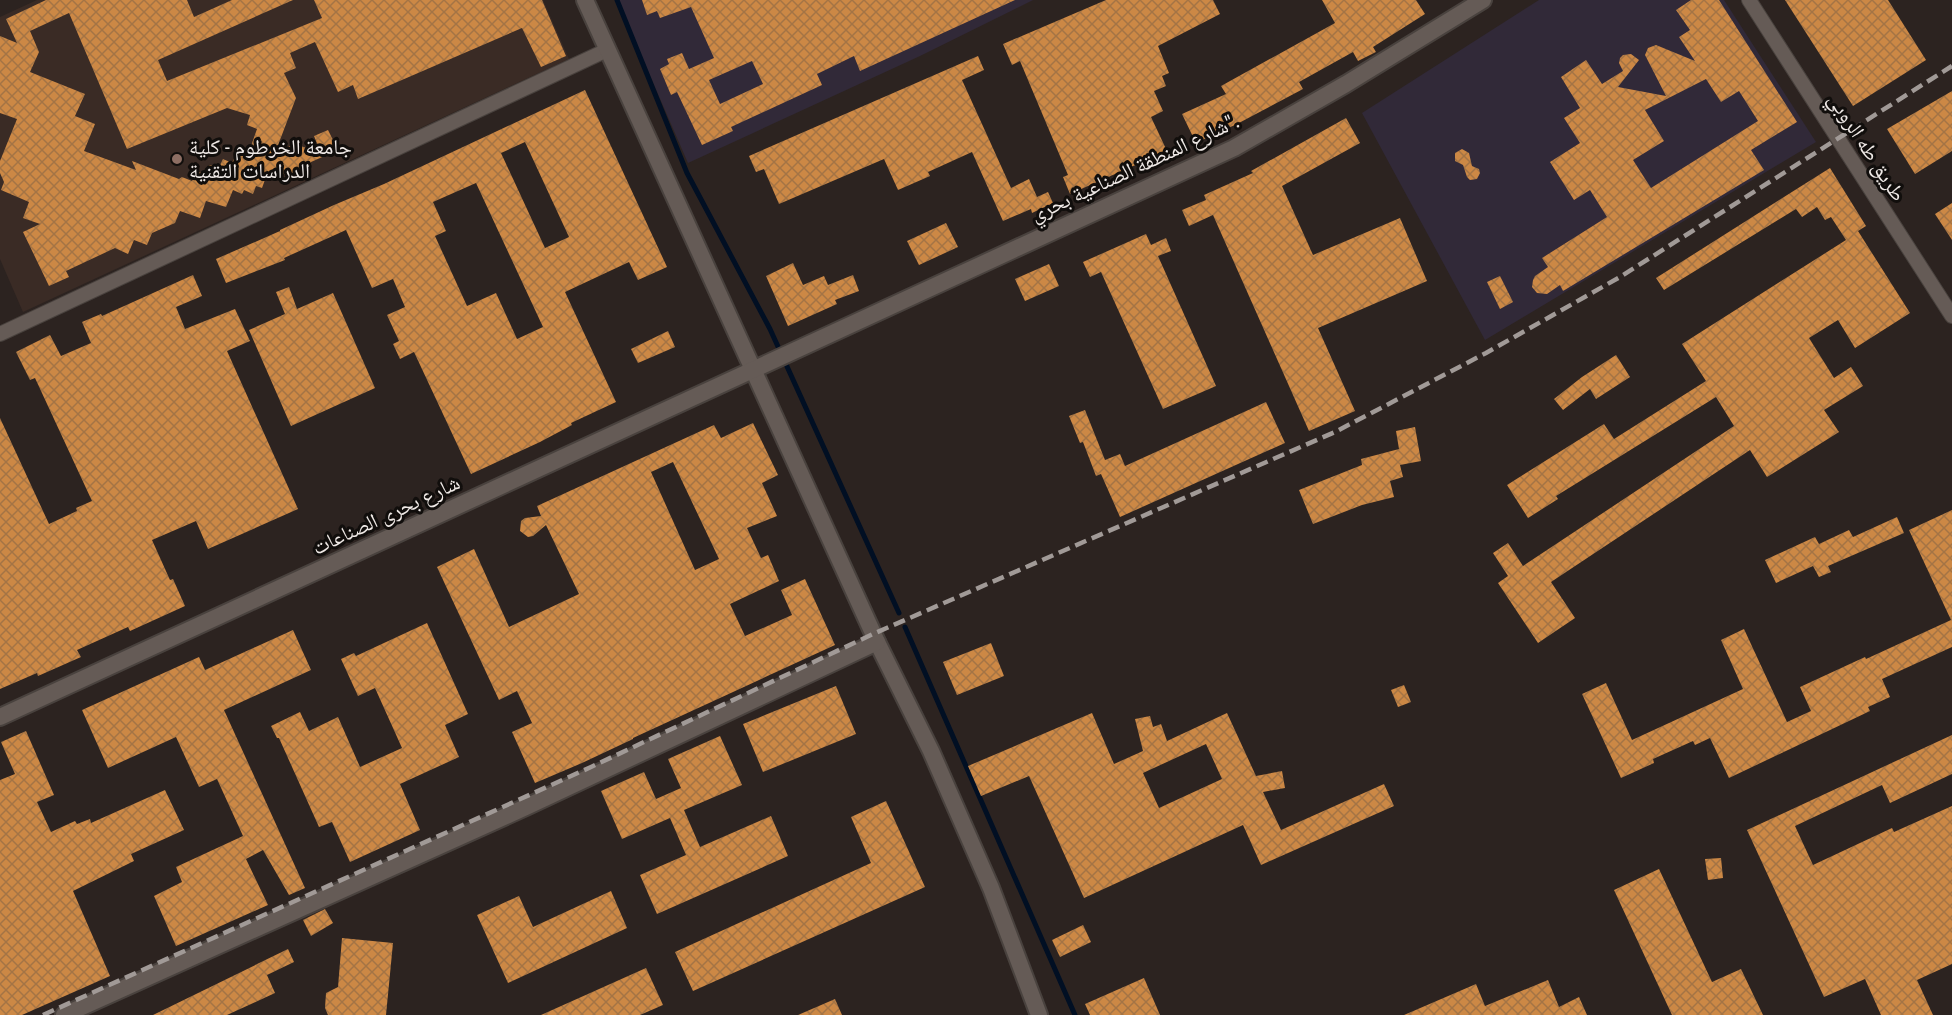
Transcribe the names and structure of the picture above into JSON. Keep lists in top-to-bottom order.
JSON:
{
  "streets": {
    "street": ["طريق طه الروبي", "شارع المنطقة الصناعية بحري\".", "شارع بحرى الصناعات"]
  },
  "crossings": [
    ["شارع المنطقة الصناعية بحري\".", "شارع بحرى الصناعات"]
  ],
  "places": ["جامعة الخرطوم - كلية الدراسات التقنية"]
}
